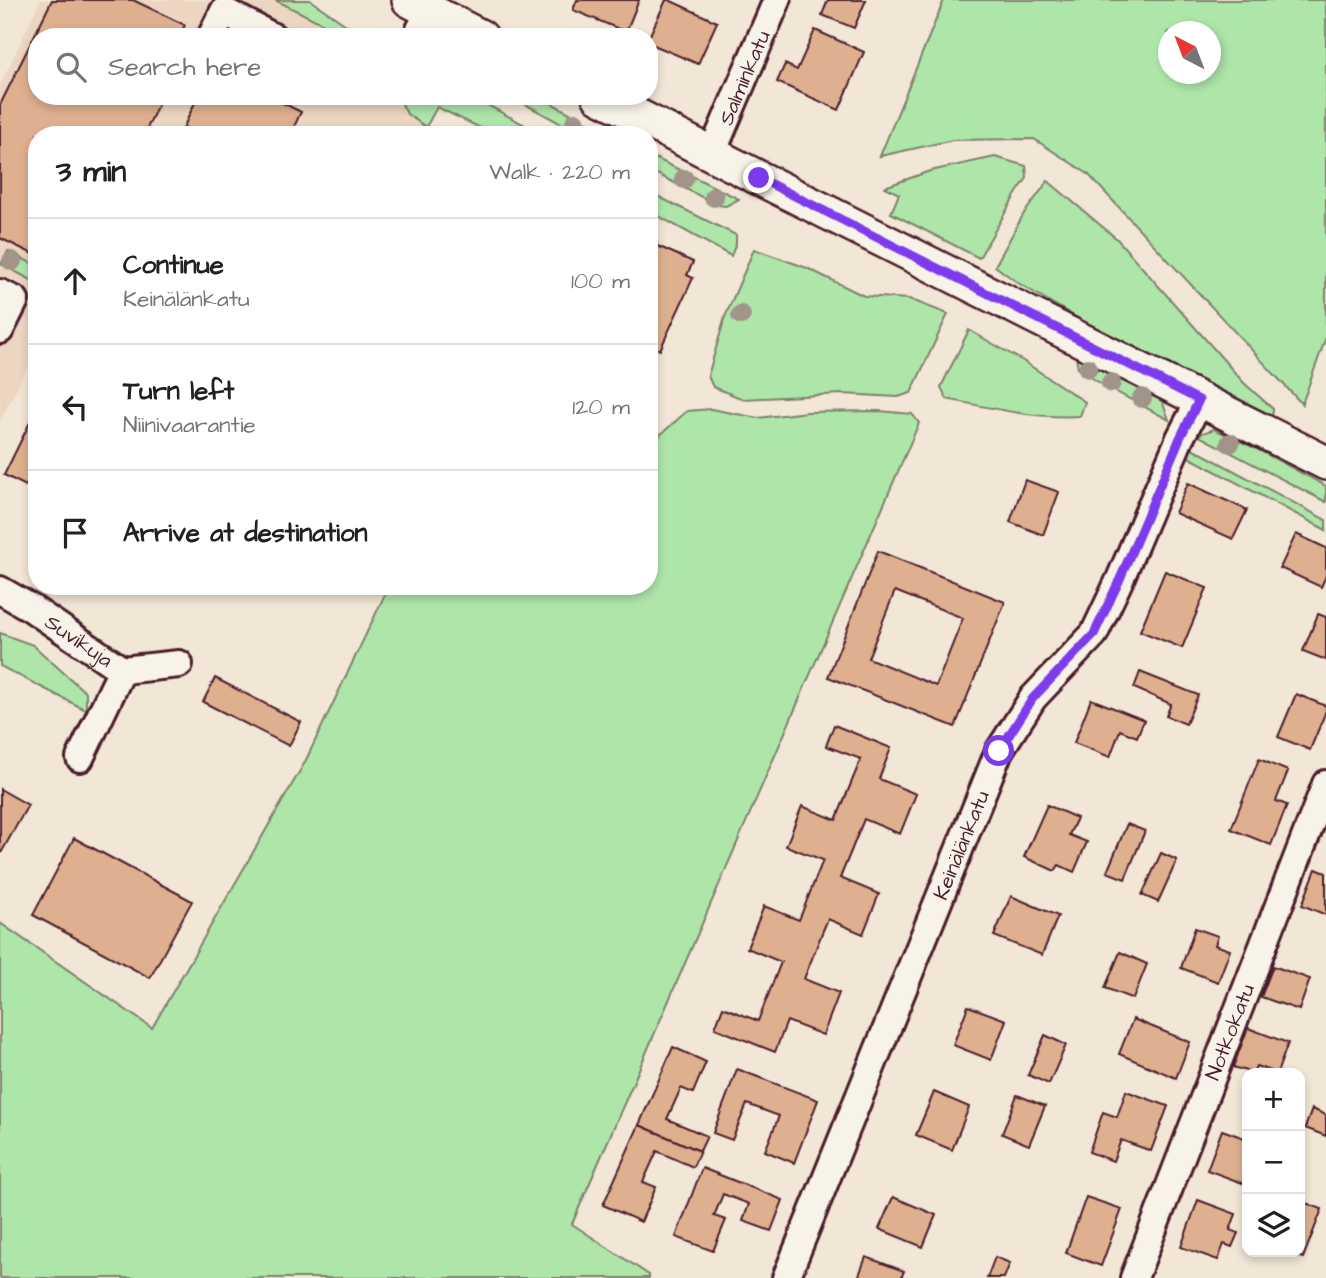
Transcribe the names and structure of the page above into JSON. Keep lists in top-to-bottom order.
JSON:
{
  "streets": {
    "street": [
      "Salminkatu",
      "Suvikuja",
      "Keinälänkatu",
      "Notkokatu"
    ]
  },
  "north": "top left",
  "page": {
    "search": "Search here",
    "heading": ["3 min", "Walk · 220 m"],
    "list": [
      ["Continue", "Keinälänkatu", "100 m"],
      ["Turn left", "Niinivaarantie", "120 m"],
      "Arrive at destination"
    ],
    "map_buttons": ["+", "−"]
  }
}
